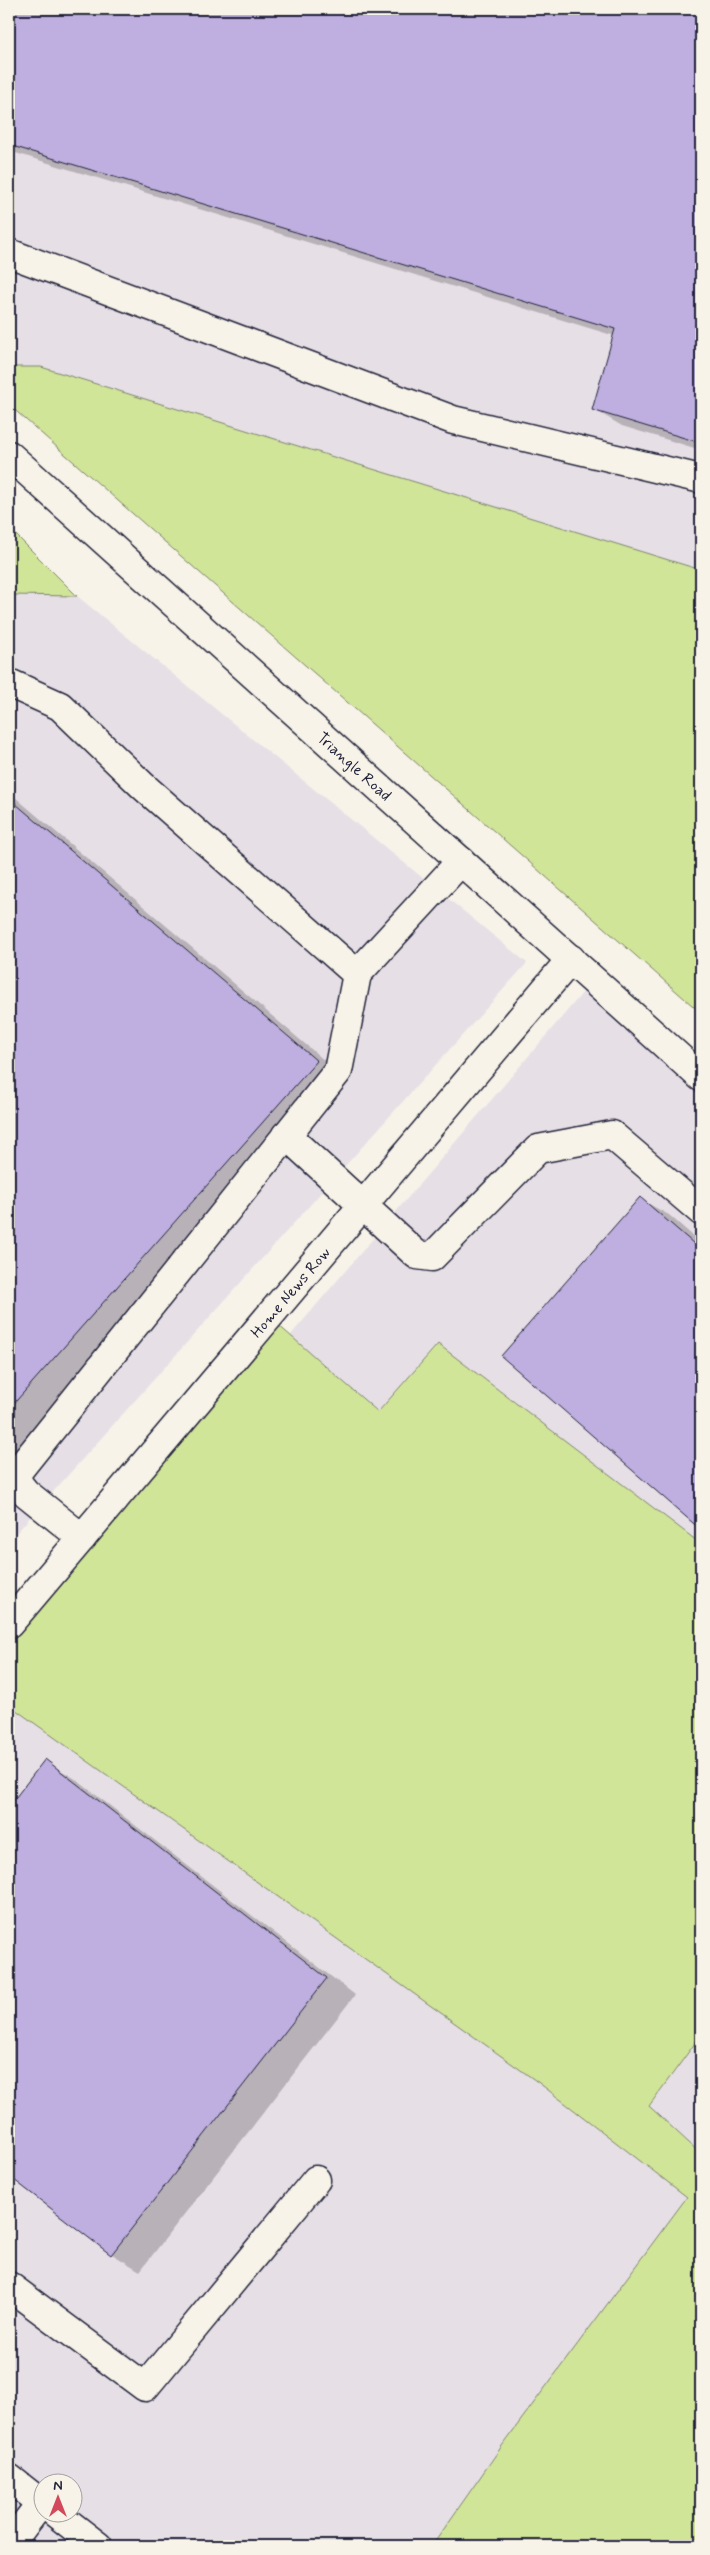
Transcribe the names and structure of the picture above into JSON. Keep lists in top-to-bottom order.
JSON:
{
  "streets": {
    "street": ["Triangle Road", "Home News Row"]
  },
  "crossings": [
    ["Triangle Road", "Home News Row"]
  ],
  "north": "top"
}
